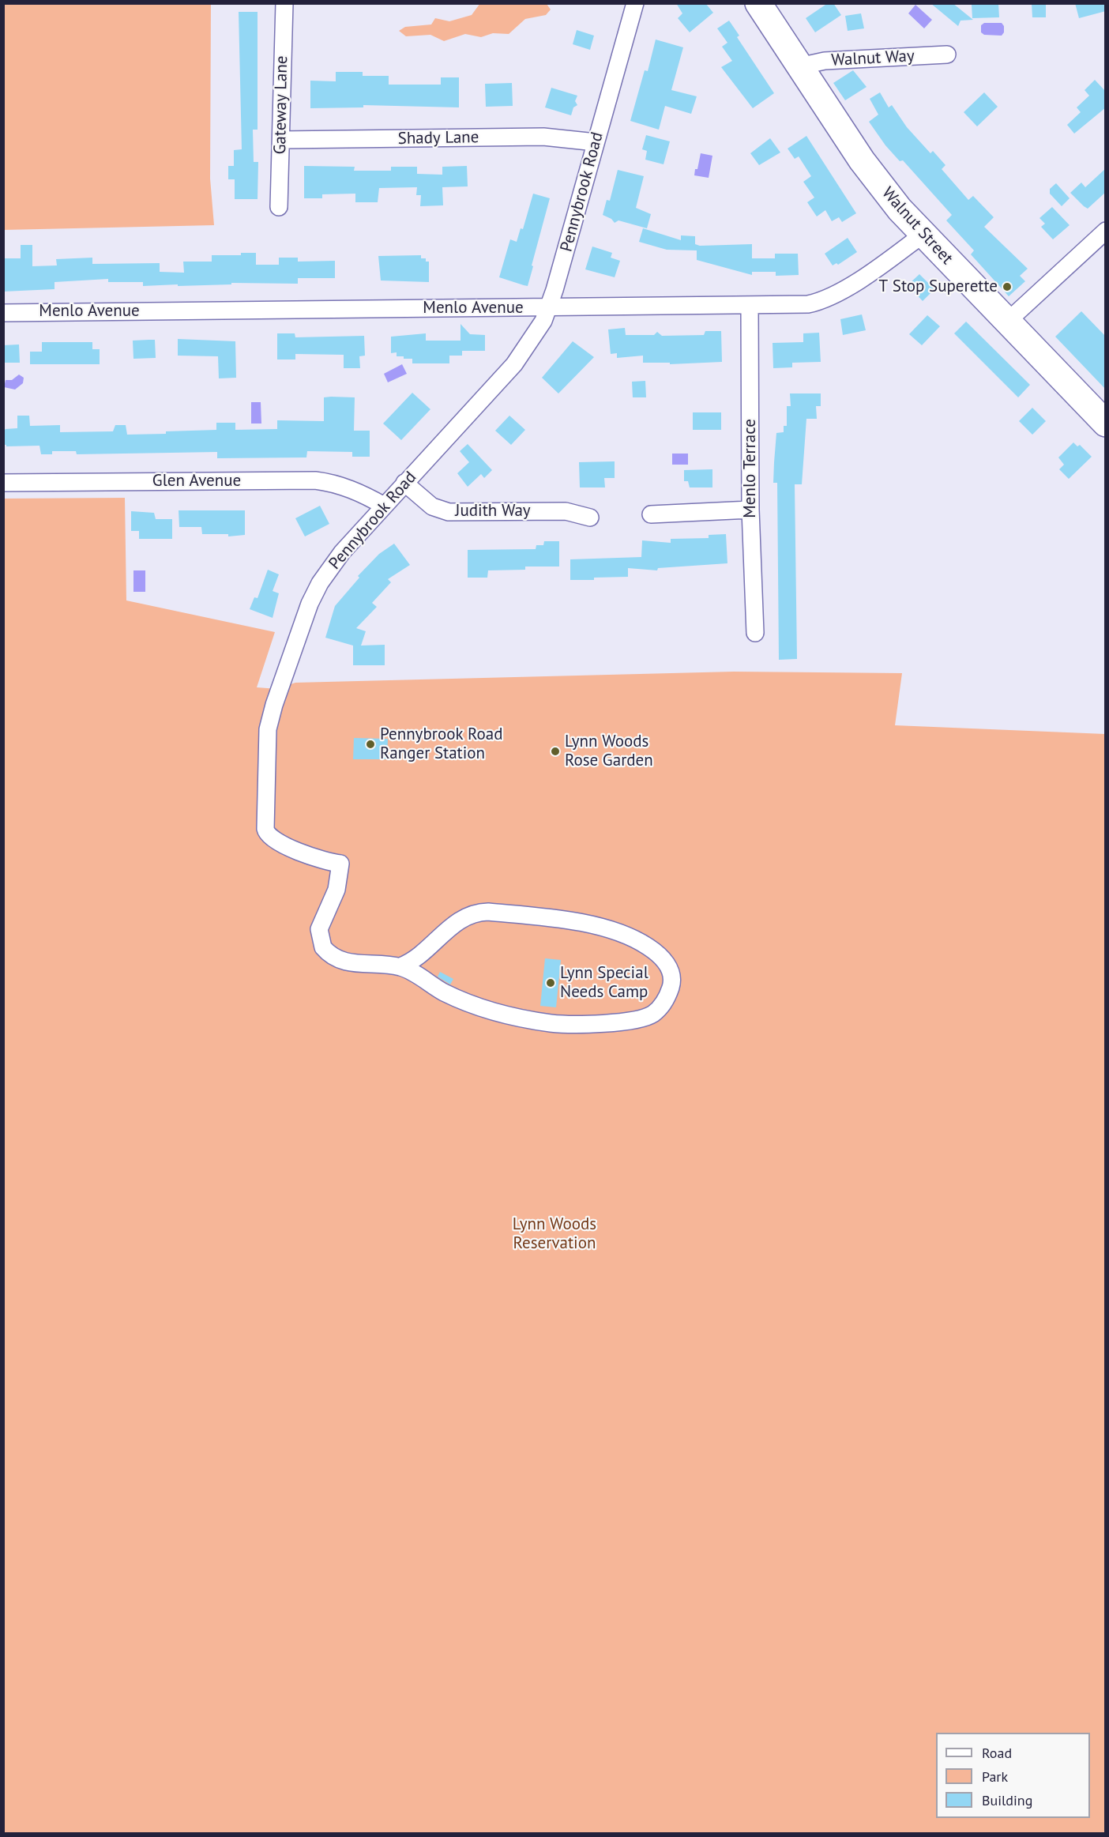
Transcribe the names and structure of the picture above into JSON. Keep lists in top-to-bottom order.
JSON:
{
  "streets": {
    "main road": ["Walnut Street"],
    "street": [
      "Walnut Way",
      "Gateway Lane",
      "Shady Lane",
      "Pennybrook Road",
      "Menlo Avenue",
      "Menlo Terrace",
      "Glen Avenue",
      "Judith Way"
    ]
  },
  "crossings": [
    ["Walnut Way", "Walnut Street"],
    ["Gateway Lane", "Shady Lane"],
    ["Shady Lane", "Pennybrook Road"],
    ["Pennybrook Road", "Menlo Avenue"],
    ["Pennybrook Road", "Glen Avenue"],
    ["Pennybrook Road", "Judith Way"],
    ["Walnut Street", "Menlo Avenue"],
    ["Menlo Avenue", "Menlo Terrace"]
  ],
  "parks": ["Lynn Woods Reservation"],
  "places": [
    "T Stop Superette",
    "Pennybrook Road Ranger Station",
    "Lynn Woods Rose Garden",
    "Lynn Special Needs Camp"
  ],
  "legend": ["Road", "Park", "Building"]
}
